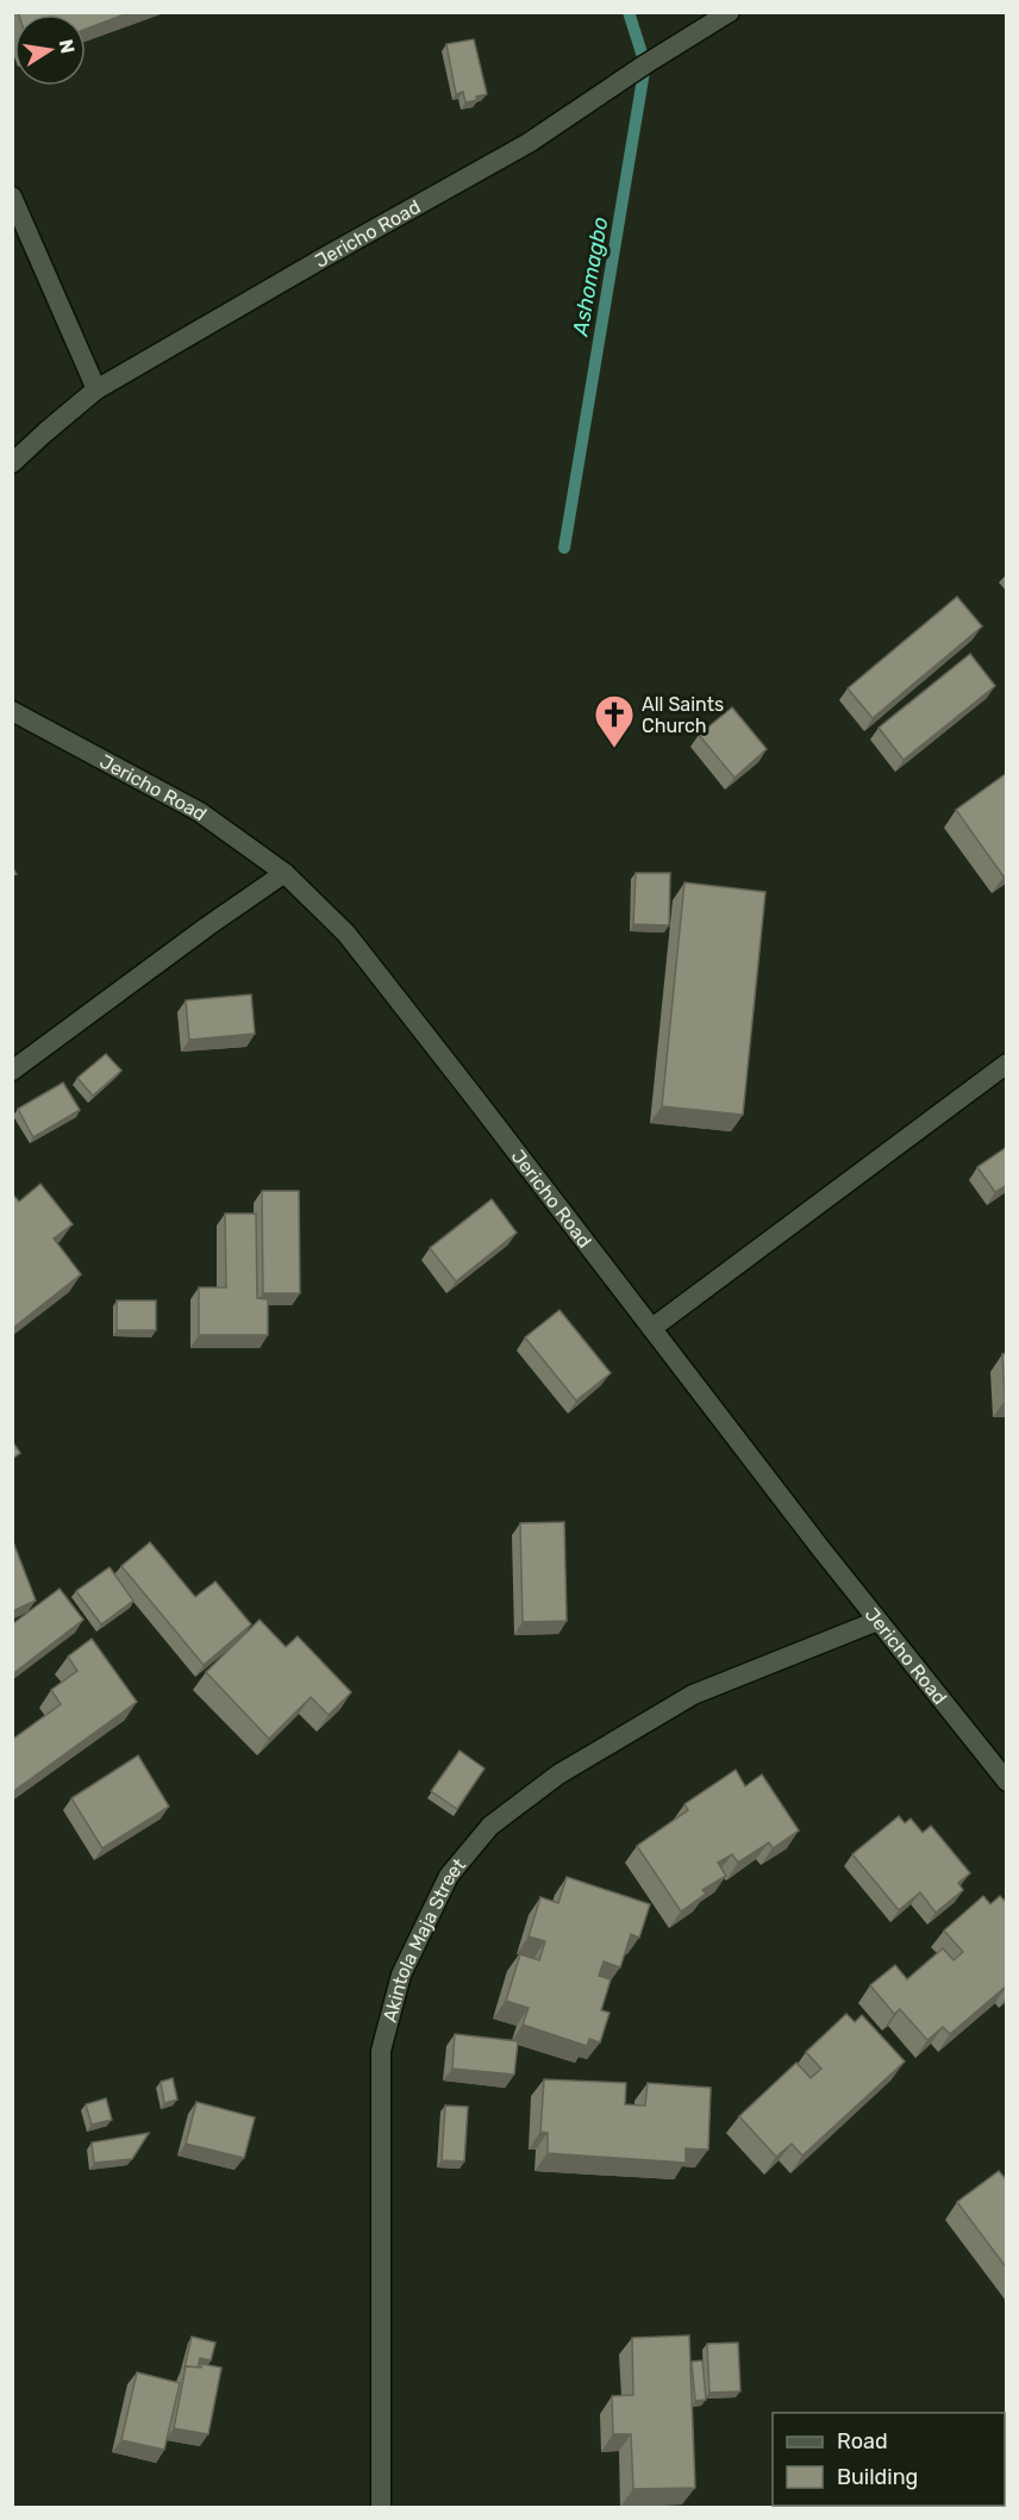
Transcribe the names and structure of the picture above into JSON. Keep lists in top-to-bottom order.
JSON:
{
  "streets": {
    "street": ["Jericho Road", "Akintola Maja Street"]
  },
  "crossings": [
    ["Jericho Road", "Akintola Maja Street"]
  ],
  "water": ["Ashomagbo"],
  "places": {
    "church": ["All Saints Church"]
  },
  "legend": ["Road", "Building"],
  "north": "right"
}
